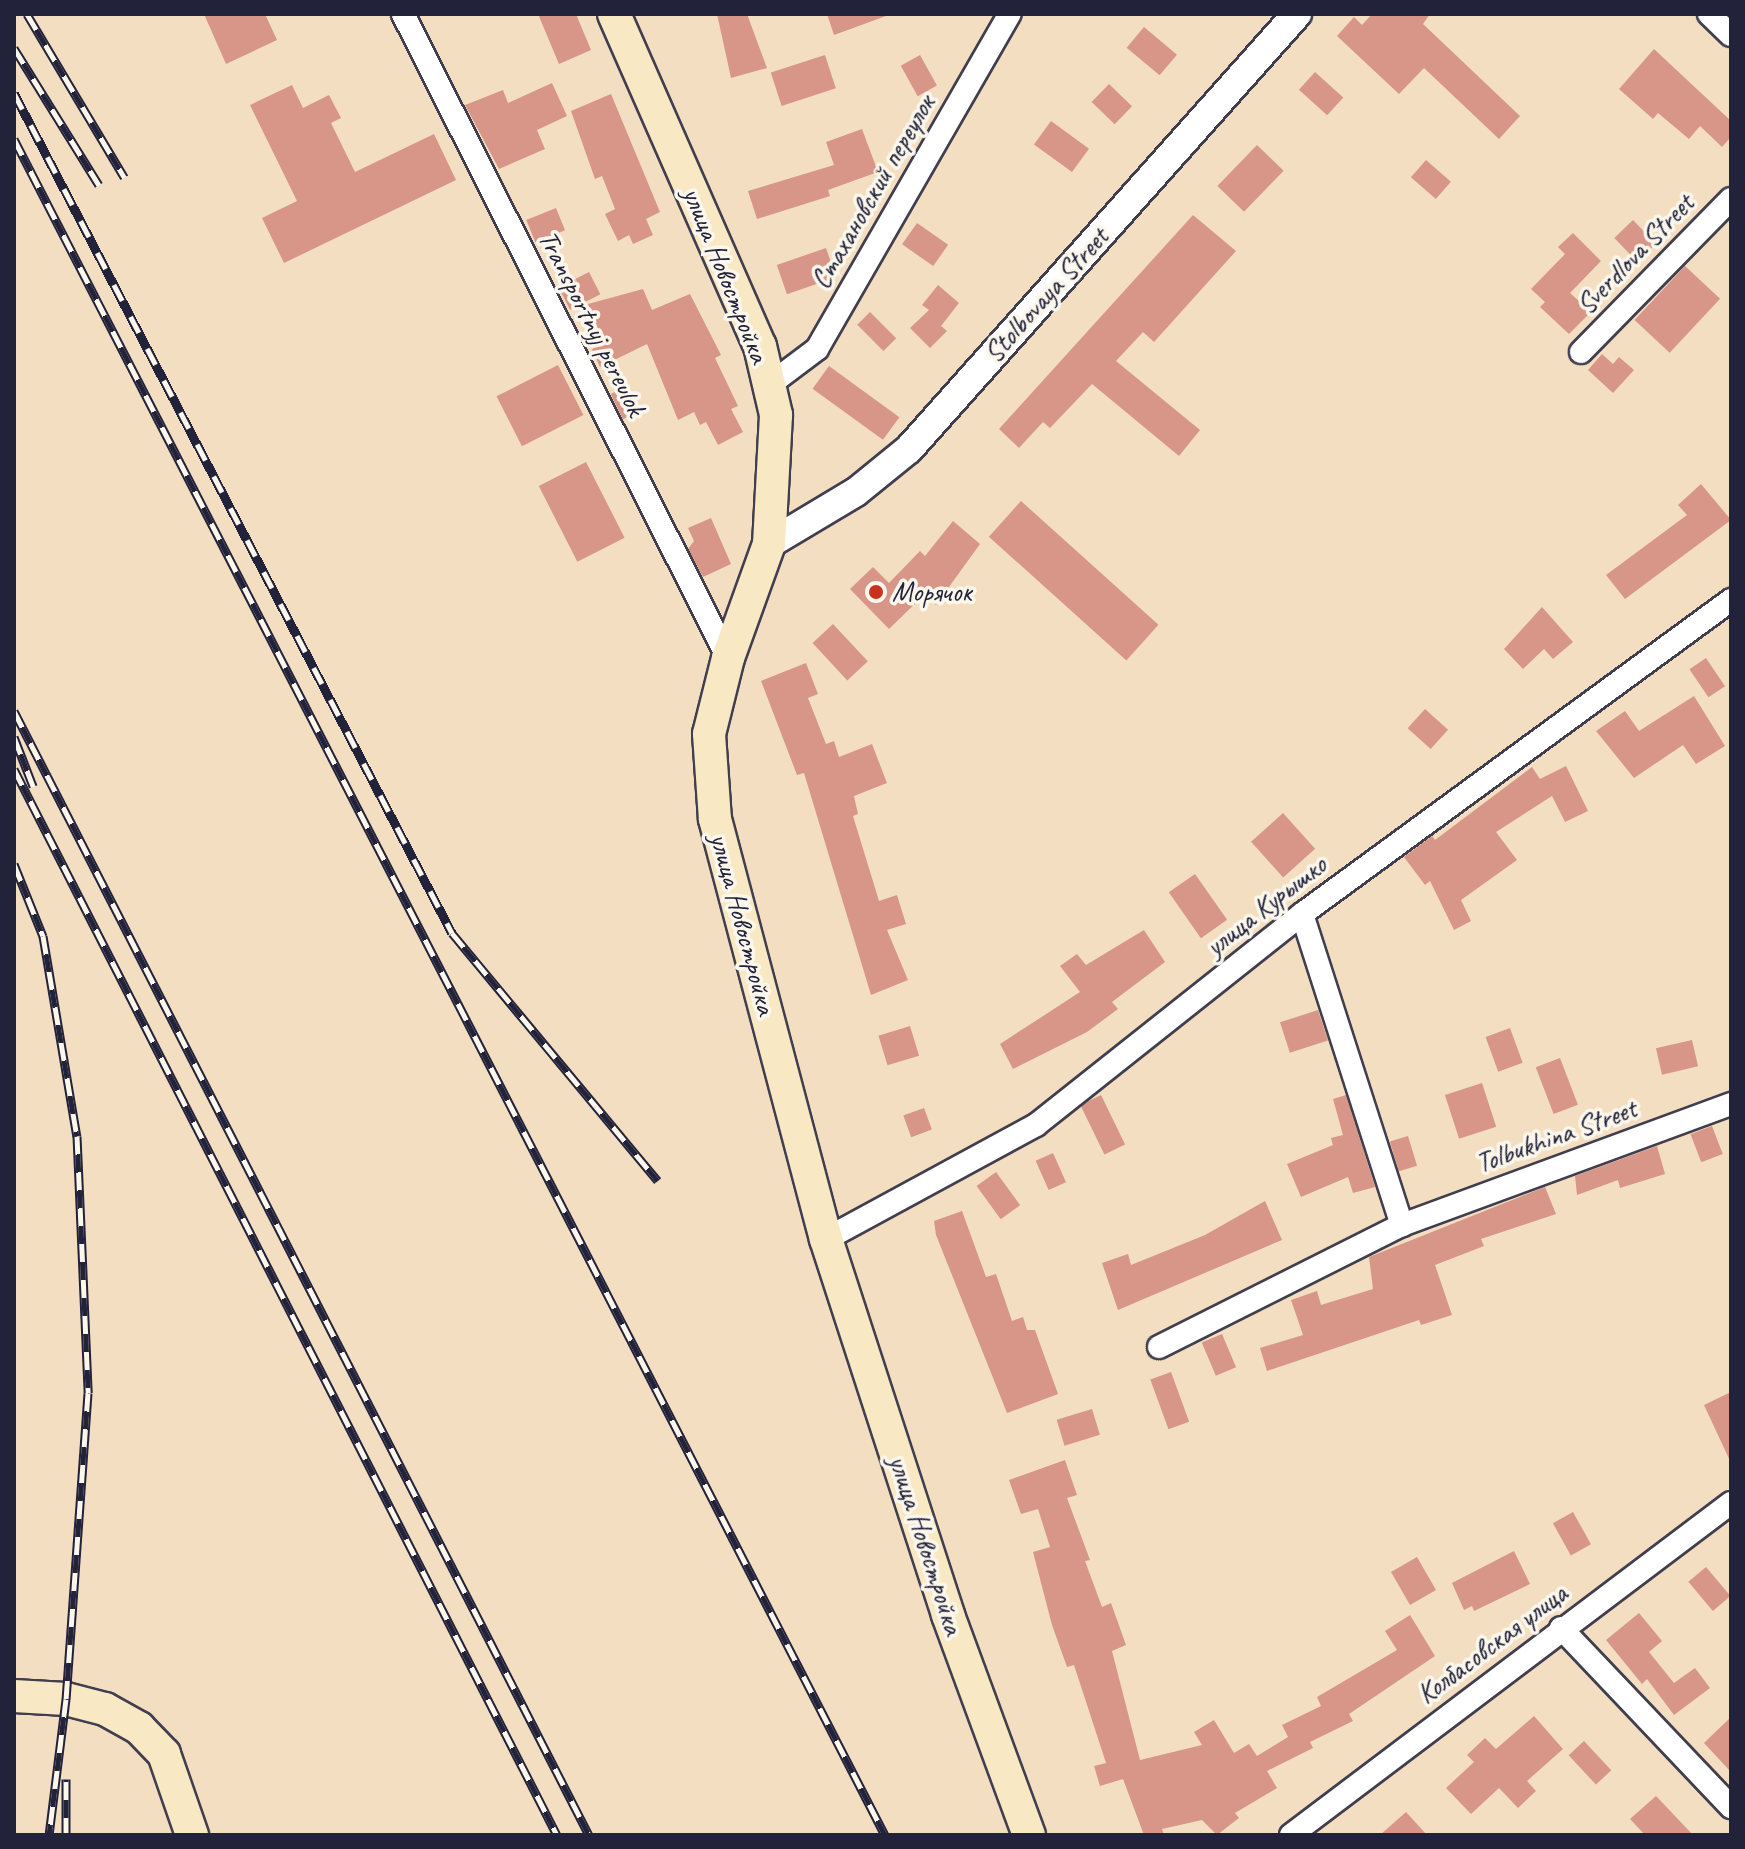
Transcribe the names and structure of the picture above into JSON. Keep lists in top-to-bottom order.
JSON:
{
  "streets": {
    "main road": ["улица Новостройка"],
    "street": [
      "Стахановский переулок",
      "Sverdlova Street",
      "Stolbovaya Street",
      "Transportnyj pereulok",
      "улица Курышко",
      "Tolbukhina Street",
      "Колбасовская улица"
    ]
  },
  "crossings": [
    ["Стахановский переулок", "улица Новостройка"],
    ["улица Новостройка", "Stolbovaya Street"],
    ["улица Новостройка", "Transportnyj pereulok"],
    ["улица Новостройка", "улица Курышко"]
  ],
  "places": ["Морячок"]
}
